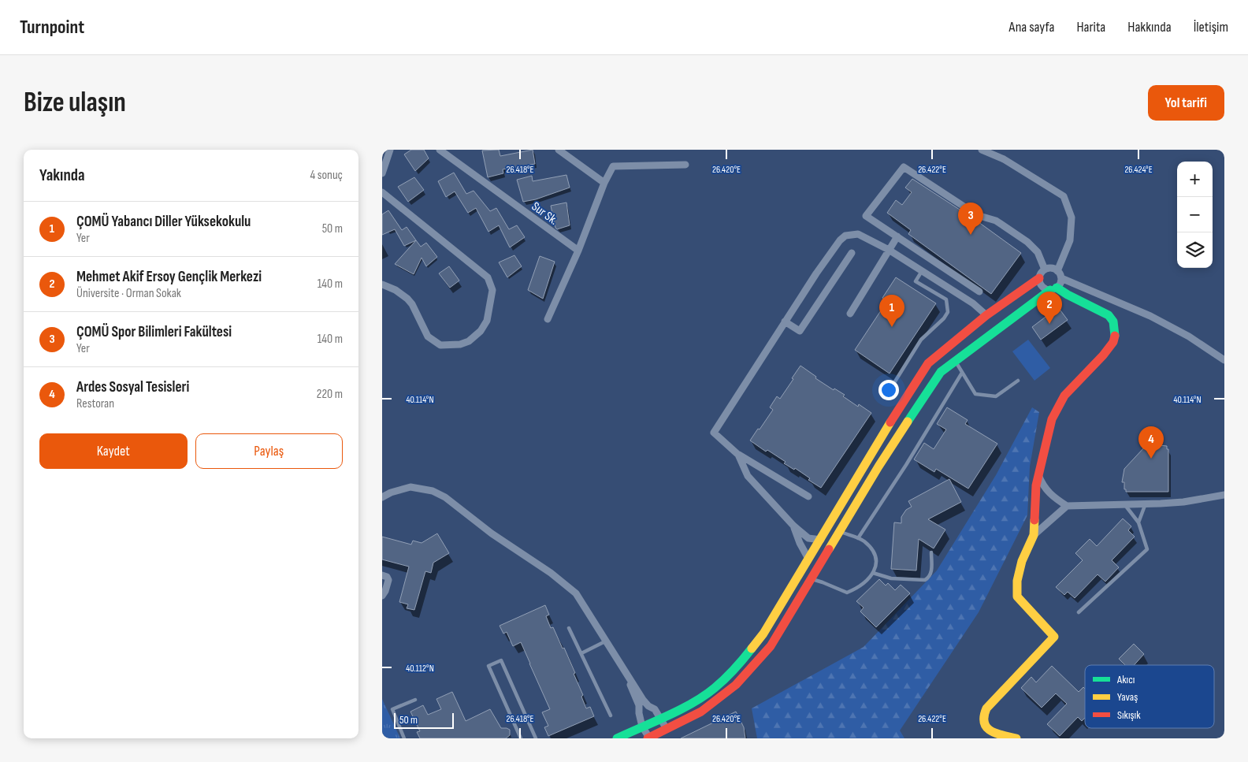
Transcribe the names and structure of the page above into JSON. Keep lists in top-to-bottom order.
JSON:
{
  "streets": {
    "street": ["Sur Sk."]
  },
  "legend": ["Akıcı", "Yavaş", "Sıkışık"],
  "scale_bar": "50 m",
  "page": {
    "header": "Turnpoint",
    "nav": [
      "Ana sayfa",
      "Harita",
      "Hakkında",
      "İletişim"
    ],
    "buttons": [
      "Yol tarifi",
      ["Kaydet", "Paylaş"]
    ],
    "title": "Bize ulaşın",
    "heading": ["Yakında", "4 sonuç"],
    "map_buttons": ["+", "−"],
    "list": [
      {
        "mark": "1",
        "name": "ÇOMÜ Yabancı Diller Yüksekokulu",
        "note": "Yer",
        "value": "50 m"
      },
      {
        "mark": "2",
        "name": "Mehmet Akif Ersoy Gençlik Merkezi",
        "note": "Üniversite · Orman Sokak",
        "value": "140 m"
      },
      {
        "mark": "3",
        "name": "ÇOMÜ Spor Bilimleri Fakültesi",
        "note": "Yer",
        "value": "140 m"
      },
      {
        "mark": "4",
        "name": "Ardes Sosyal Tesisleri",
        "note": "Restoran",
        "value": "220 m"
      }
    ],
    "pins": [
      "3",
      "2",
      "1",
      "4"
    ],
    "scale": "50 m"
  },
  "coordinates": [
    "26.418°E",
    "26.420°E",
    "26.422°E",
    "26.424°E",
    "40.114°N",
    "40.112°N"
  ]
}
